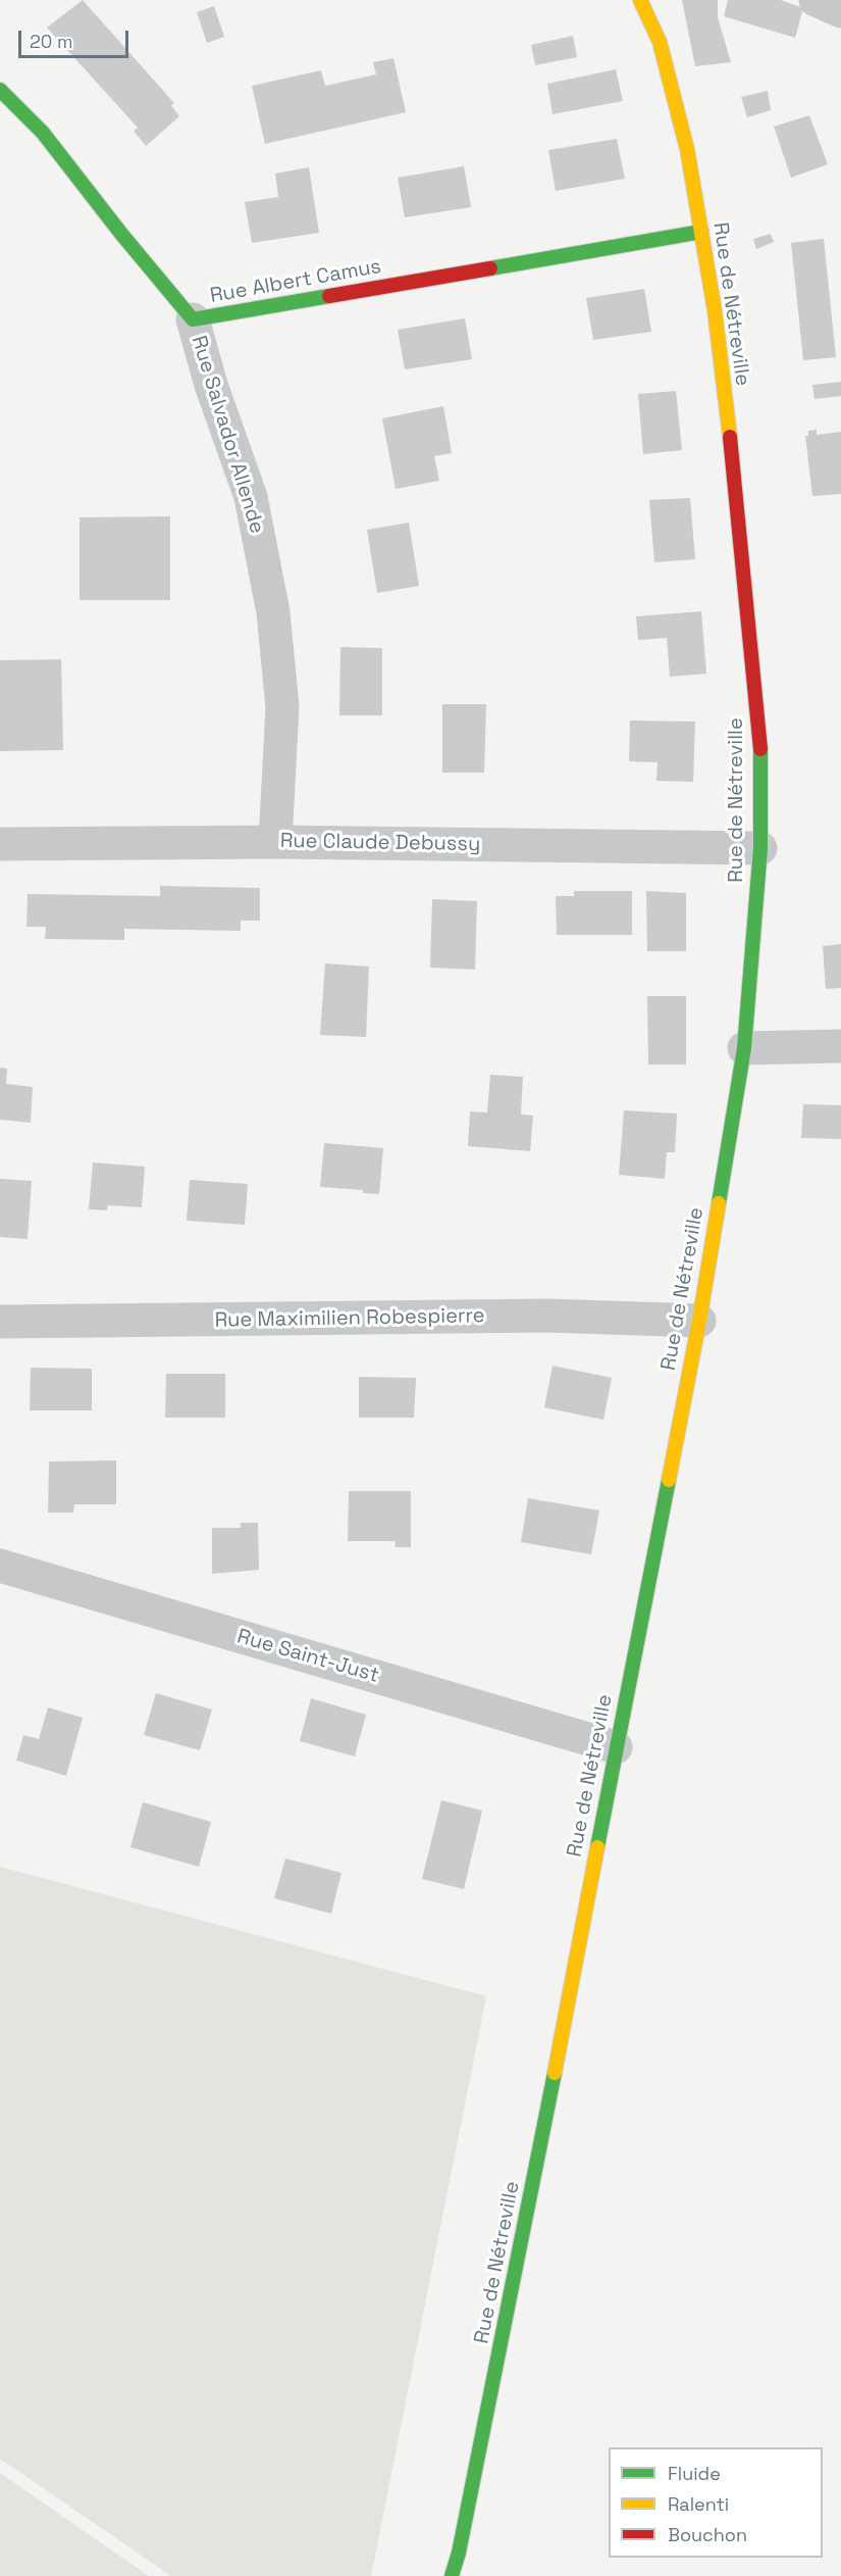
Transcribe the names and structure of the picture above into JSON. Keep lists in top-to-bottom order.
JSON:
{
  "streets": {
    "street": [
      "Rue Albert Camus",
      "Rue de Nétreville",
      "Rue Salvador Allende",
      "Rue Claude Debussy",
      "Rue Maximilien Robespierre",
      "Rue Saint-Just"
    ]
  },
  "crossings": [
    ["Rue Albert Camus", "Rue de Nétreville"],
    ["Rue Albert Camus", "Rue Salvador Allende"],
    ["Rue de Nétreville", "Rue Claude Debussy"],
    ["Rue de Nétreville", "Rue Maximilien Robespierre"],
    ["Rue de Nétreville", "Rue Saint-Just"],
    ["Rue Salvador Allende", "Rue Claude Debussy"]
  ],
  "legend": ["Fluide", "Ralenti", "Bouchon"],
  "scale_bar": "20 m"
}
